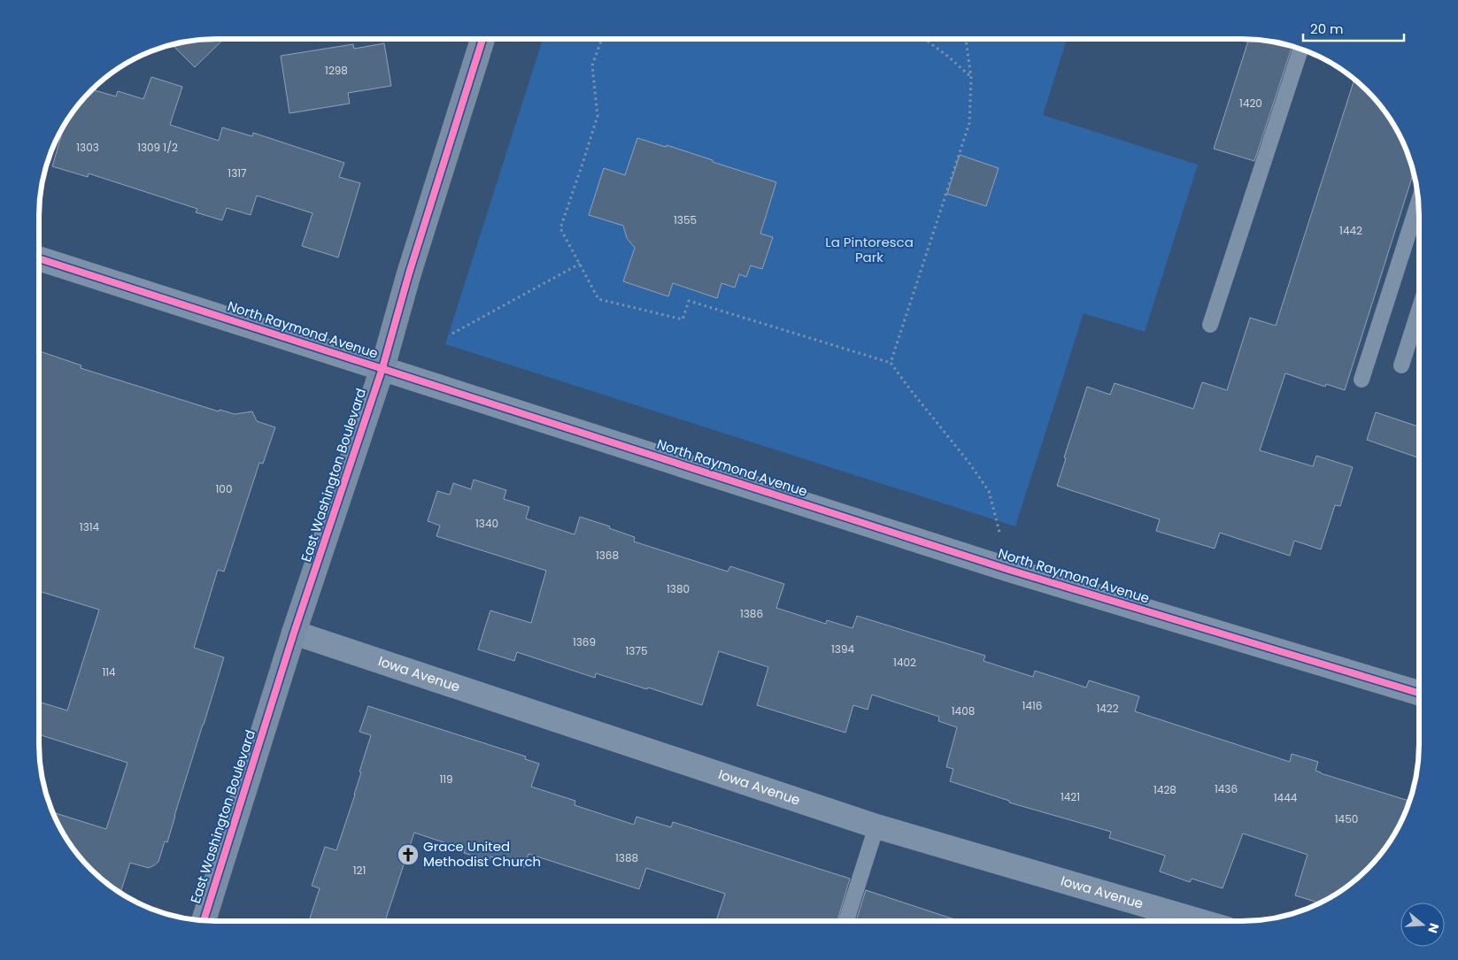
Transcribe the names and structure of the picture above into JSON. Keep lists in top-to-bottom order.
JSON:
{
  "streets": {
    "main road": ["East Washington Boulevard"],
    "street": ["North Raymond Avenue", "Iowa Avenue"]
  },
  "crossings": [
    ["North Raymond Avenue", "East Washington Boulevard"],
    ["East Washington Boulevard", "Iowa Avenue"]
  ],
  "parks": ["La Pintoresca Park"],
  "places": {
    "church": ["Grace United Methodist Church"]
  },
  "house_numbers": [
    "1298",
    "1420",
    "1303",
    "1309 1/2",
    "1317",
    "1355",
    "1442",
    "100",
    "1340",
    "1314",
    "1368",
    "1380",
    "1386",
    "1369",
    "1394",
    "1375",
    "1402",
    "114",
    "1416",
    "1422",
    "1408",
    "119",
    "1436",
    "1428",
    "1421",
    "1444",
    "1450",
    "1388",
    "121"
  ],
  "scale_bar": "20 m",
  "north": "right"
}
